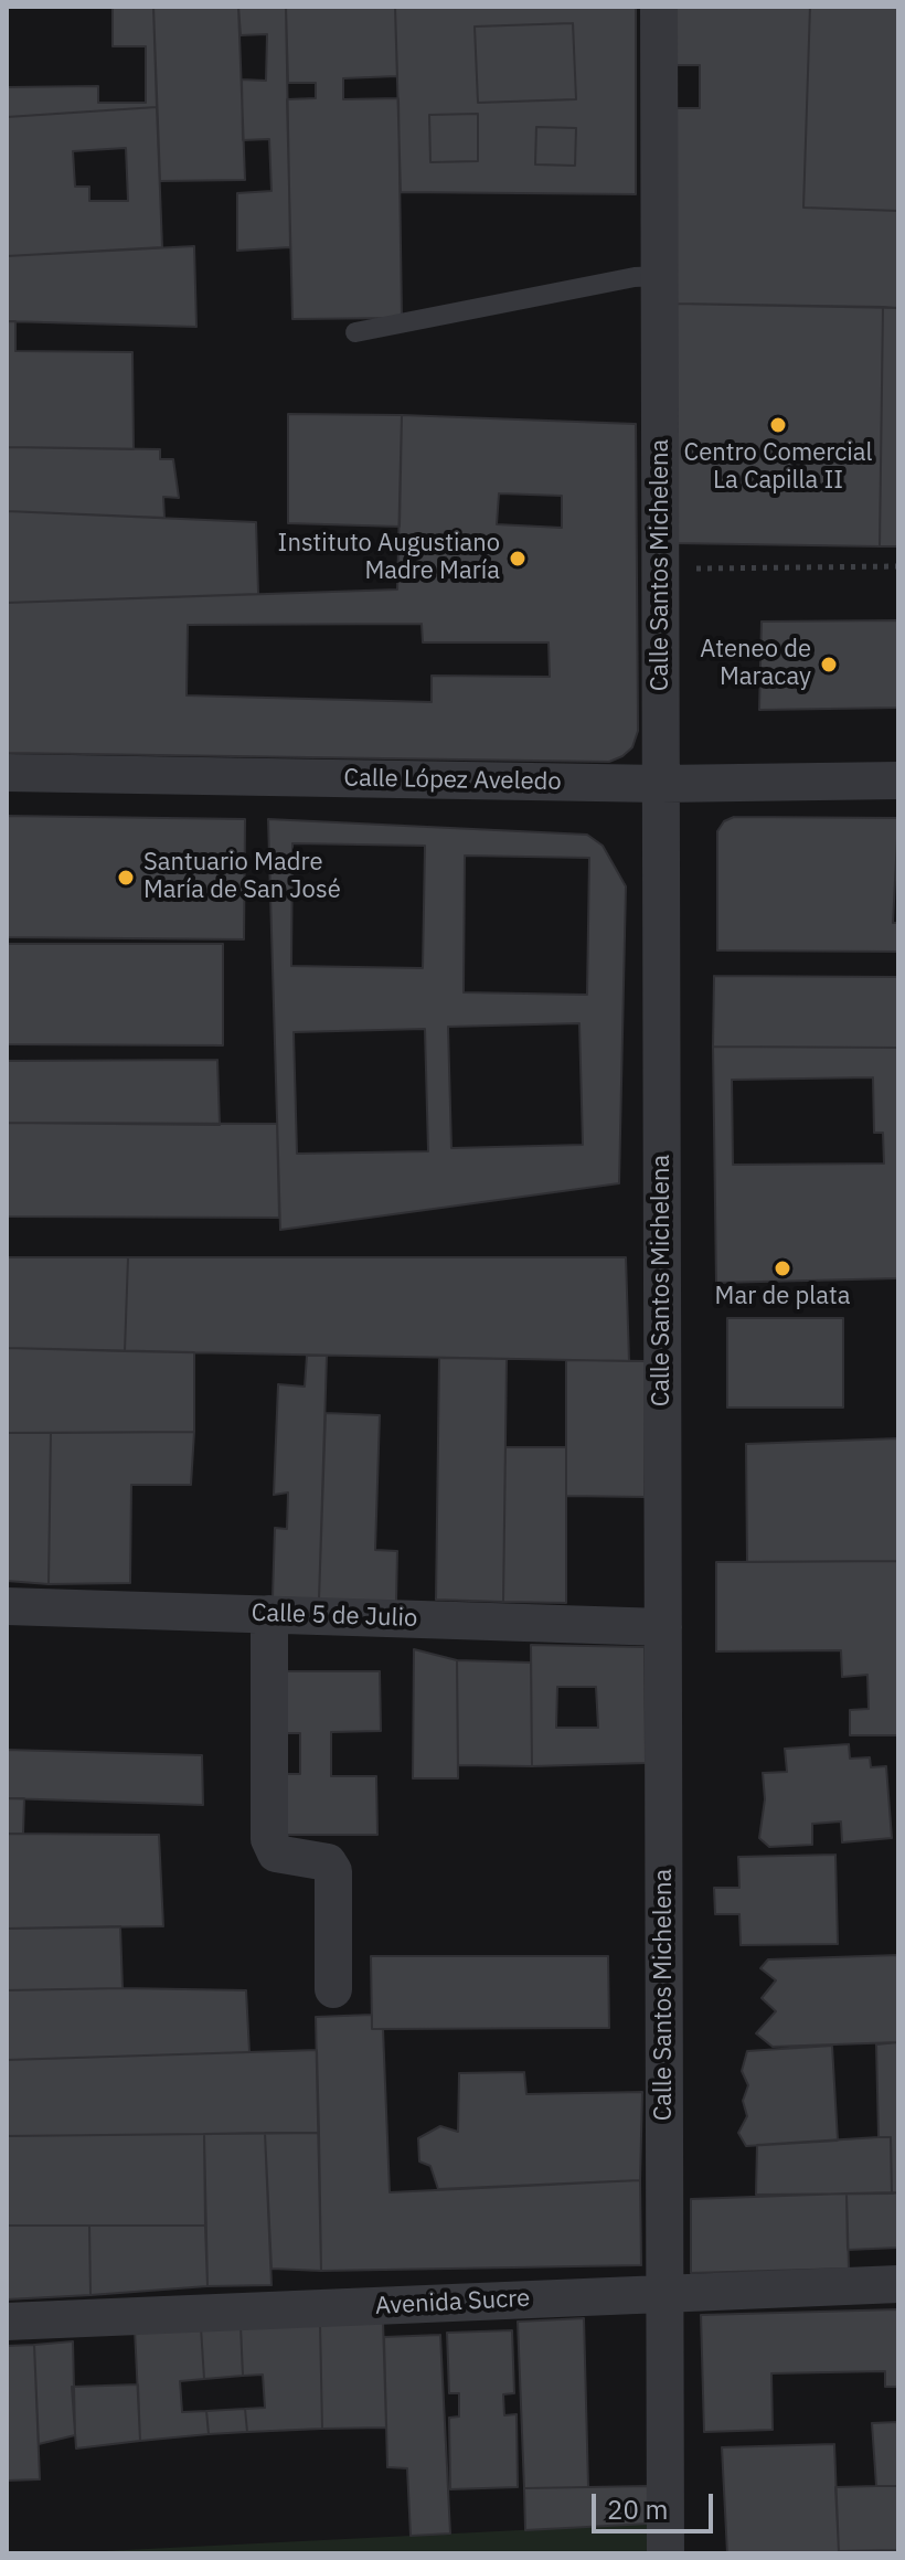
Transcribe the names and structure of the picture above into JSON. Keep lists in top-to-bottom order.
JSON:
{
  "streets": {
    "street": [
      "Calle Santos Michelena",
      "Calle López Aveledo",
      "Calle 5 de Julio",
      "Avenida Sucre"
    ]
  },
  "crossings": [
    ["Calle Santos Michelena", "Calle López Aveledo"],
    ["Calle Santos Michelena", "Calle 5 de Julio"],
    ["Calle Santos Michelena", "Avenida Sucre"]
  ],
  "places": [
    "Centro Comercial La Capilla II",
    "Instituto Augustiano Madre María",
    "Ateneo de Maracay",
    "Santuario Madre María de San José",
    "Mar de plata"
  ],
  "scale_bar": "20 m"
}
